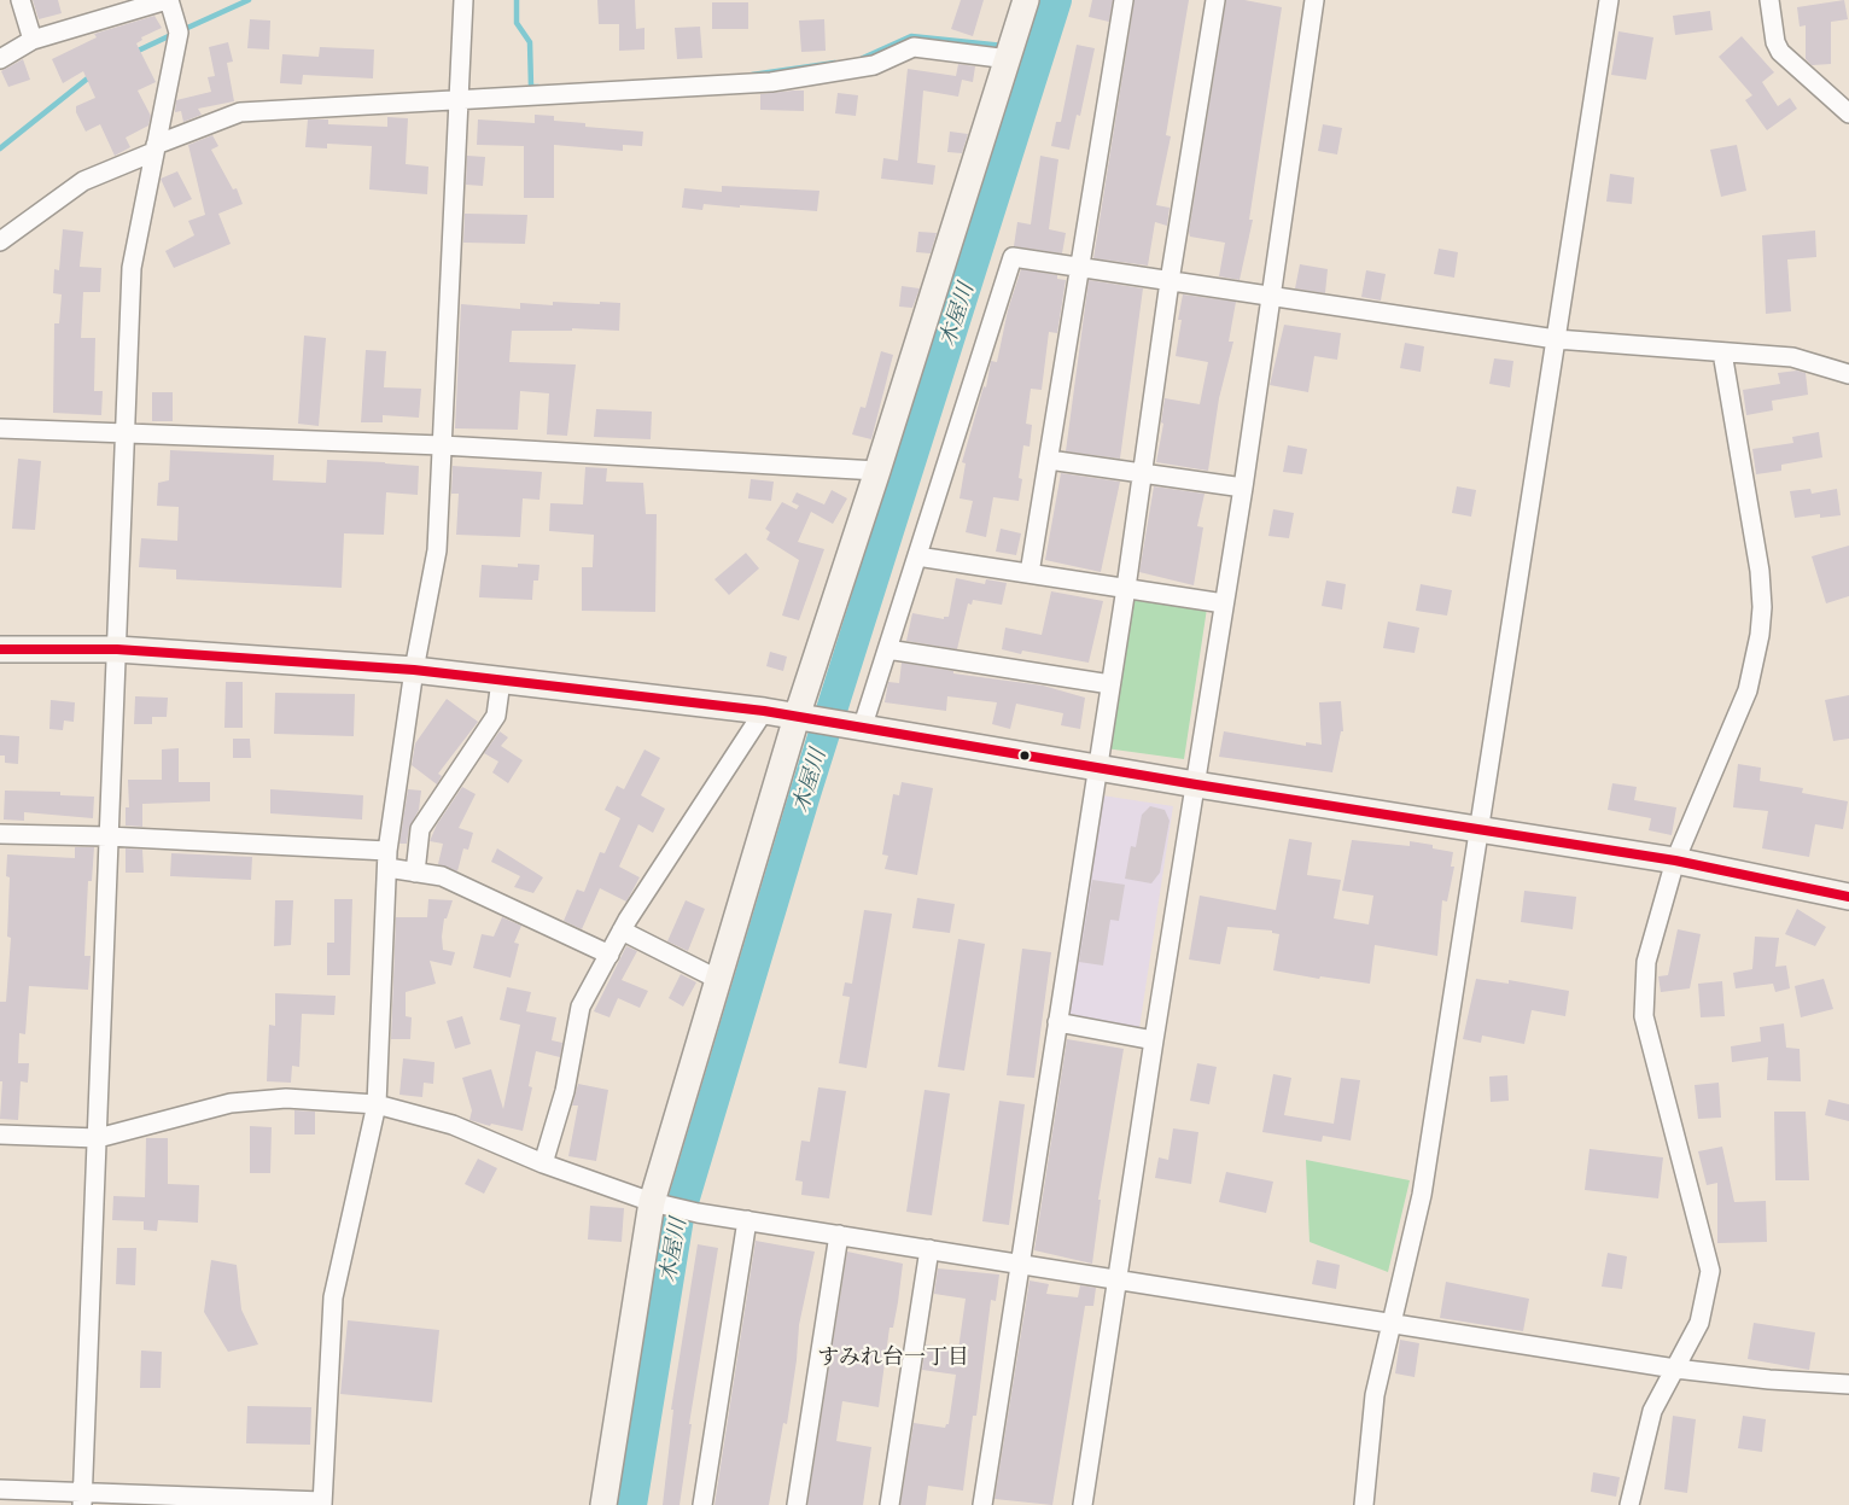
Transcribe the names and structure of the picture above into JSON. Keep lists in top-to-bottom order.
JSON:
{
  "districts": ["すみれ台一丁目"],
  "water": ["木屋川"]
}
